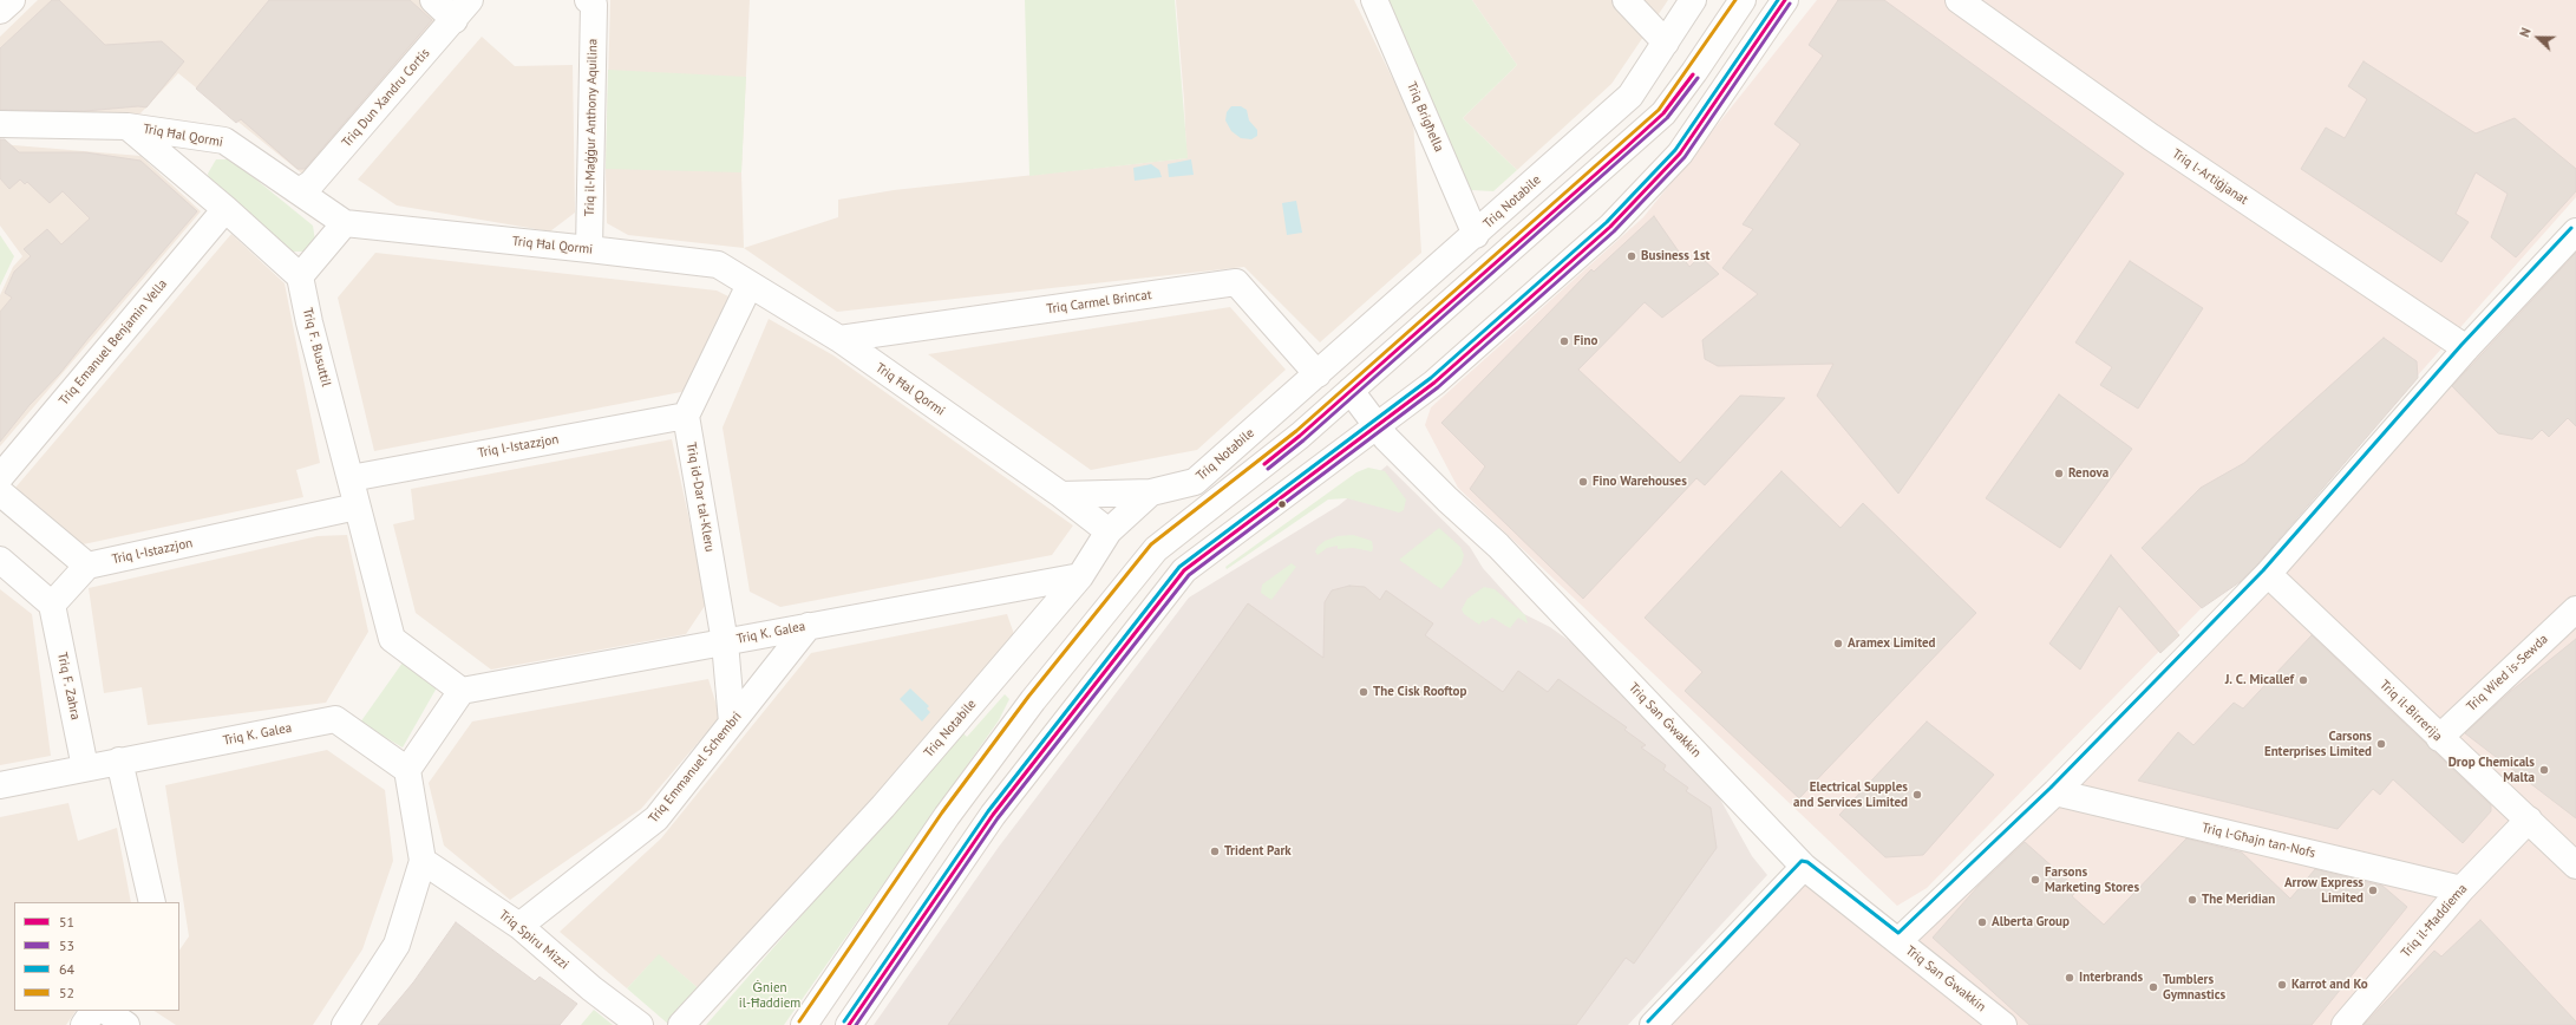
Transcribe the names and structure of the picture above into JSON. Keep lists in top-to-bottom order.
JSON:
{
  "streets": {
    "street": [
      "Triq Dun Xandru Cortis",
      "Triq Brigħella",
      "Triq il-Maġġur Anthony Aquilina",
      "Triq Ħal Qormi",
      "Triq l-Artiġjanat",
      "Triq Notabile",
      "Triq Carmel Brincat",
      "Triq Emanuel Benjamin Vella",
      "Triq F. Busuttil",
      "Triq l-Istazzjon",
      "Triq id-Dar tal-Kleru",
      "Triq K. Galea",
      "Triq Wied is-Sewda",
      "Triq F. Zahra",
      "Triq il-Birrerija",
      "Triq San Ġwakkin",
      "Triq Emmanuel Schembri",
      "Triq l-Għajn tan-Nofs",
      "Triq il-Ħaddiema",
      "Triq Spiru Mizzi"
    ]
  },
  "crossings": [
    ["Triq Dun Xandru Cortis", "Triq Ħal Qormi"],
    ["Triq Brigħella", "Triq Notabile"],
    ["Triq il-Maġġur Anthony Aquilina", "Triq Ħal Qormi"],
    ["Triq Ħal Qormi", "Triq Notabile"],
    ["Triq Ħal Qormi", "Triq Carmel Brincat"],
    ["Triq Notabile", "Triq Carmel Brincat"],
    ["Triq Notabile", "Triq K. Galea"],
    ["Triq F. Busuttil", "Triq l-Istazzjon"],
    ["Triq F. Busuttil", "Triq K. Galea"],
    ["Triq l-Istazzjon", "Triq id-Dar tal-Kleru"],
    ["Triq id-Dar tal-Kleru", "Triq K. Galea"],
    ["Triq id-Dar tal-Kleru", "Triq Emmanuel Schembri"],
    ["Triq K. Galea", "Triq F. Zahra"],
    ["Triq K. Galea", "Triq Emmanuel Schembri"],
    ["Triq Wied is-Sewda", "Triq il-Birrerija"],
    ["Triq il-Birrerija", "Triq il-Ħaddiema"],
    ["Triq Emmanuel Schembri", "Triq Spiru Mizzi"],
    ["Triq l-Għajn tan-Nofs", "Triq il-Ħaddiema"]
  ],
  "parks": ["Ġnien il-Ħaddiem"],
  "places": [
    "Business 1st",
    "Fino",
    "Renova",
    "Fino Warehouses",
    "Aramex Limited",
    "J. C. Micallef",
    "The Cisk Rooftop",
    "Carsons Enterprises Limited",
    "Drop Chemicals Malta",
    "Electrical Supples and Services Limited",
    "Trident Park",
    "Farsons Marketing Stores",
    "Arrow Express Limited",
    "The Meridian",
    "Alberta Group",
    "Interbrands",
    "Karrot and Ko",
    "Tumblers Gymnastics"
  ],
  "lines": [
    "transit line 51",
    "transit line 64",
    "transit line 52",
    "transit line 53"
  ],
  "legend": [
    "51",
    "53",
    "64",
    "52"
  ],
  "north": "left"
}
